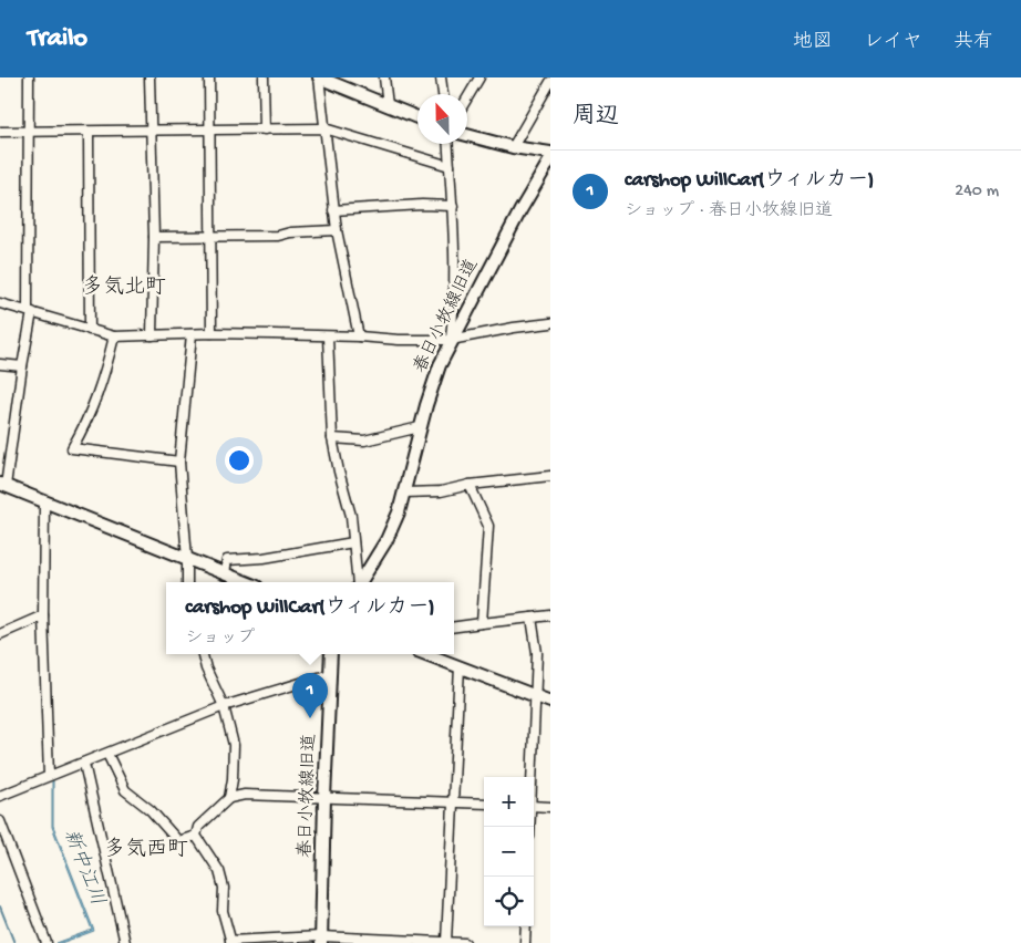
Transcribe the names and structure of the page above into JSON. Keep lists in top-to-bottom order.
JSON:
{
  "streets": {
    "street": ["春日小牧線旧道"]
  },
  "districts": ["多気北町", "多気西町"],
  "water": ["新中江川"],
  "north": "top",
  "page": {
    "header": "Trailo",
    "nav": ["地図", "レイヤ", "共有"],
    "heading": "周辺",
    "list": [
      {
        "mark": "1",
        "name": "carshop WillCar(ウィルカー)",
        "note": "ショップ · 春日小牧線旧道",
        "value": "240 m"
      }
    ],
    "popup": ["carshop WillCar(ウィルカー)", "ショップ"],
    "pins": "1",
    "map_buttons": ["+", "−"]
  }
}
